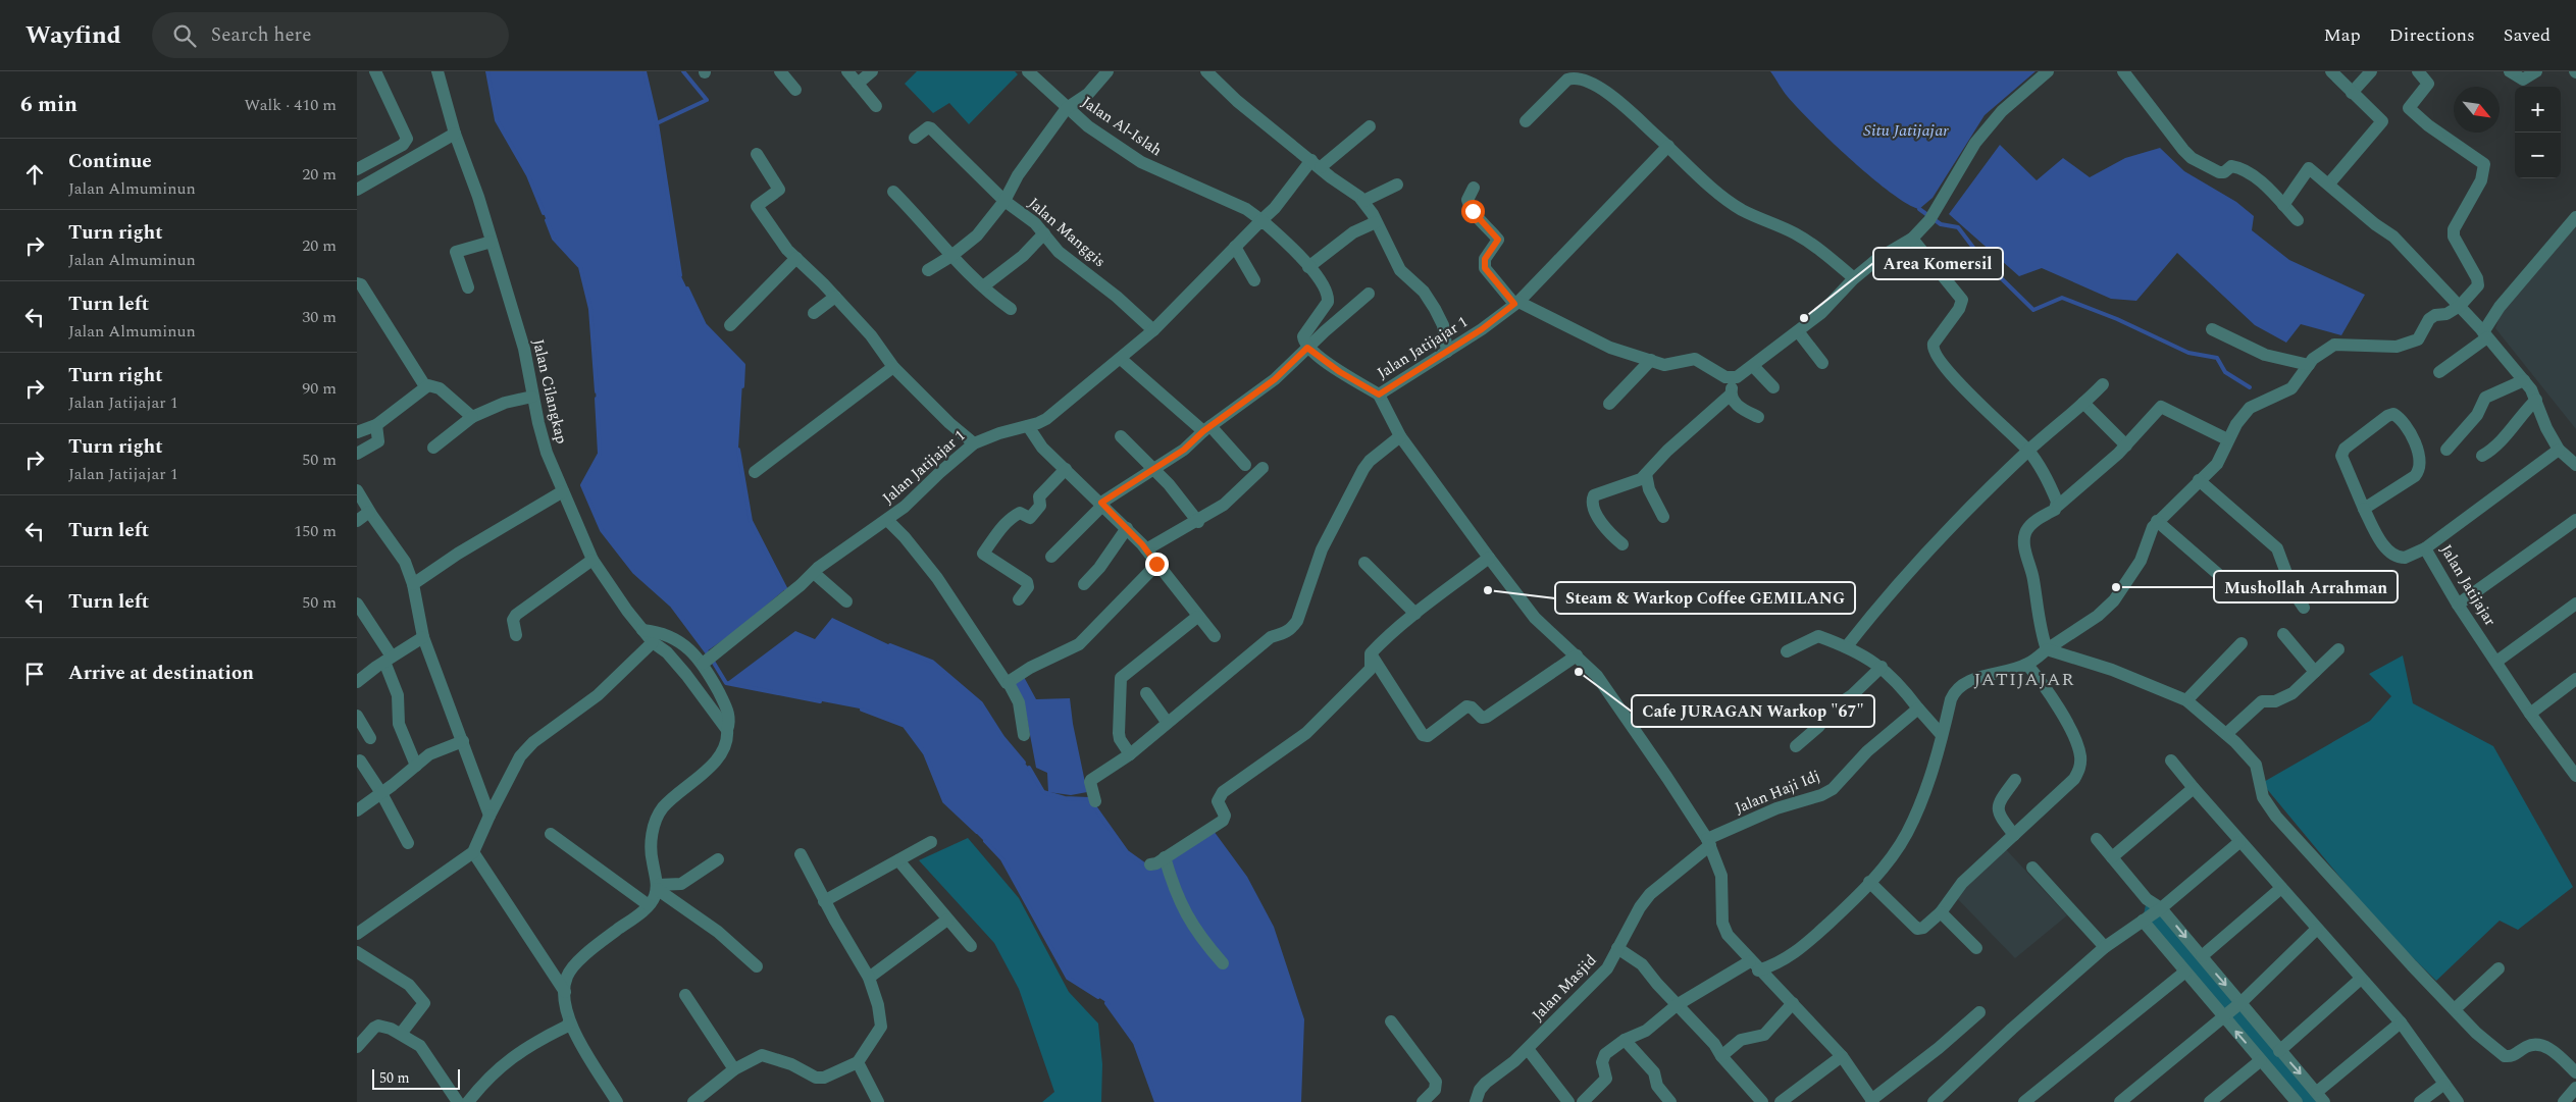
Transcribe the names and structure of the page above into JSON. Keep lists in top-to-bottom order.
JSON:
{
  "streets": {
    "street": [
      "Jalan Al-Islah",
      "Jalan Manggis",
      "Jalan Jatijajar 1",
      "Jalan Cilangkap",
      "Jalan Jatijajar",
      "Jalan Haji Idj",
      "Jalan Masjid"
    ]
  },
  "crossings": [
    ["Jalan Al-Islah", "Jalan Jatijajar 1"],
    ["Jalan Manggis", "Jalan Jatijajar 1"],
    ["Jalan Haji Idj", "Jalan Masjid"]
  ],
  "districts": ["JATIJAJAR"],
  "water": ["Situ Jatijajar"],
  "places": [
    "Area Komersil",
    "Mushollah Arrahman",
    "Steam & Warkop Coffee GEMILANG",
    "Cafe JURAGAN Warkop \"67\""
  ],
  "scale_bar": "50 m",
  "north": "bottom right",
  "page": {
    "header": "Wayfind",
    "search": "Search here",
    "nav": ["Map", "Directions", "Saved"],
    "heading": ["6 min", "Walk · 410 m"],
    "map_buttons": ["+", "−"],
    "list": [
      ["Continue", "Jalan Almuminun", "20 m"],
      ["Turn right", "Jalan Almuminun", "20 m"],
      ["Turn left", "Jalan Almuminun", "30 m"],
      ["Turn right", "Jalan Jatijajar 1", "90 m"],
      ["Turn right", "Jalan Jatijajar 1", "50 m"],
      ["Turn left", "150 m"],
      ["Turn left", "50 m"],
      "Arrive at destination"
    ],
    "scale": "50 m"
  }
}
